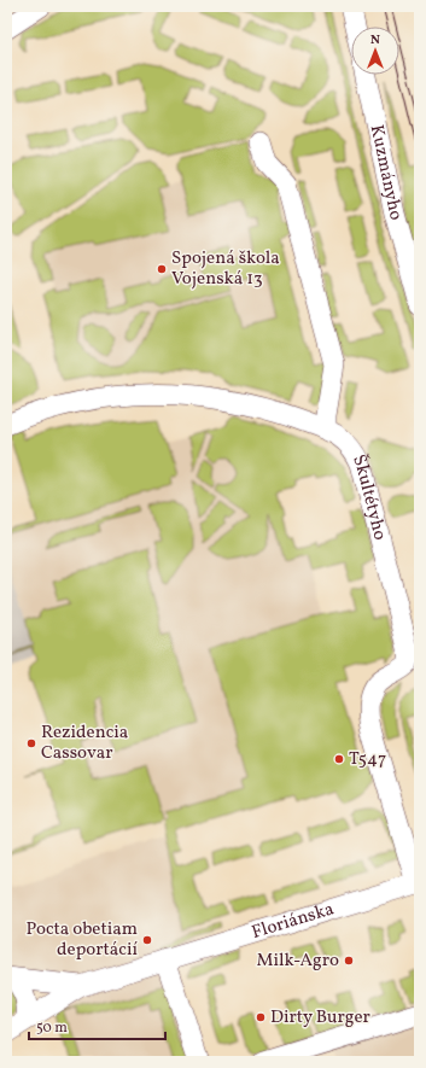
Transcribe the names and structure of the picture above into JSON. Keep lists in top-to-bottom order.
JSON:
{
  "streets": {
    "street": ["Kuzmányho", "Škultétyho", "Floriánska"]
  },
  "crossings": [
    ["Škultétyho", "Floriánska"]
  ],
  "places": [
    "Spojená škola Vojenská 13",
    "Rezidencia Cassovar",
    "T547",
    "Pocta obetiam deportácií",
    "Milk-Agro",
    "Dirty Burger"
  ],
  "scale_bar": "50 m",
  "north": "top"
}
